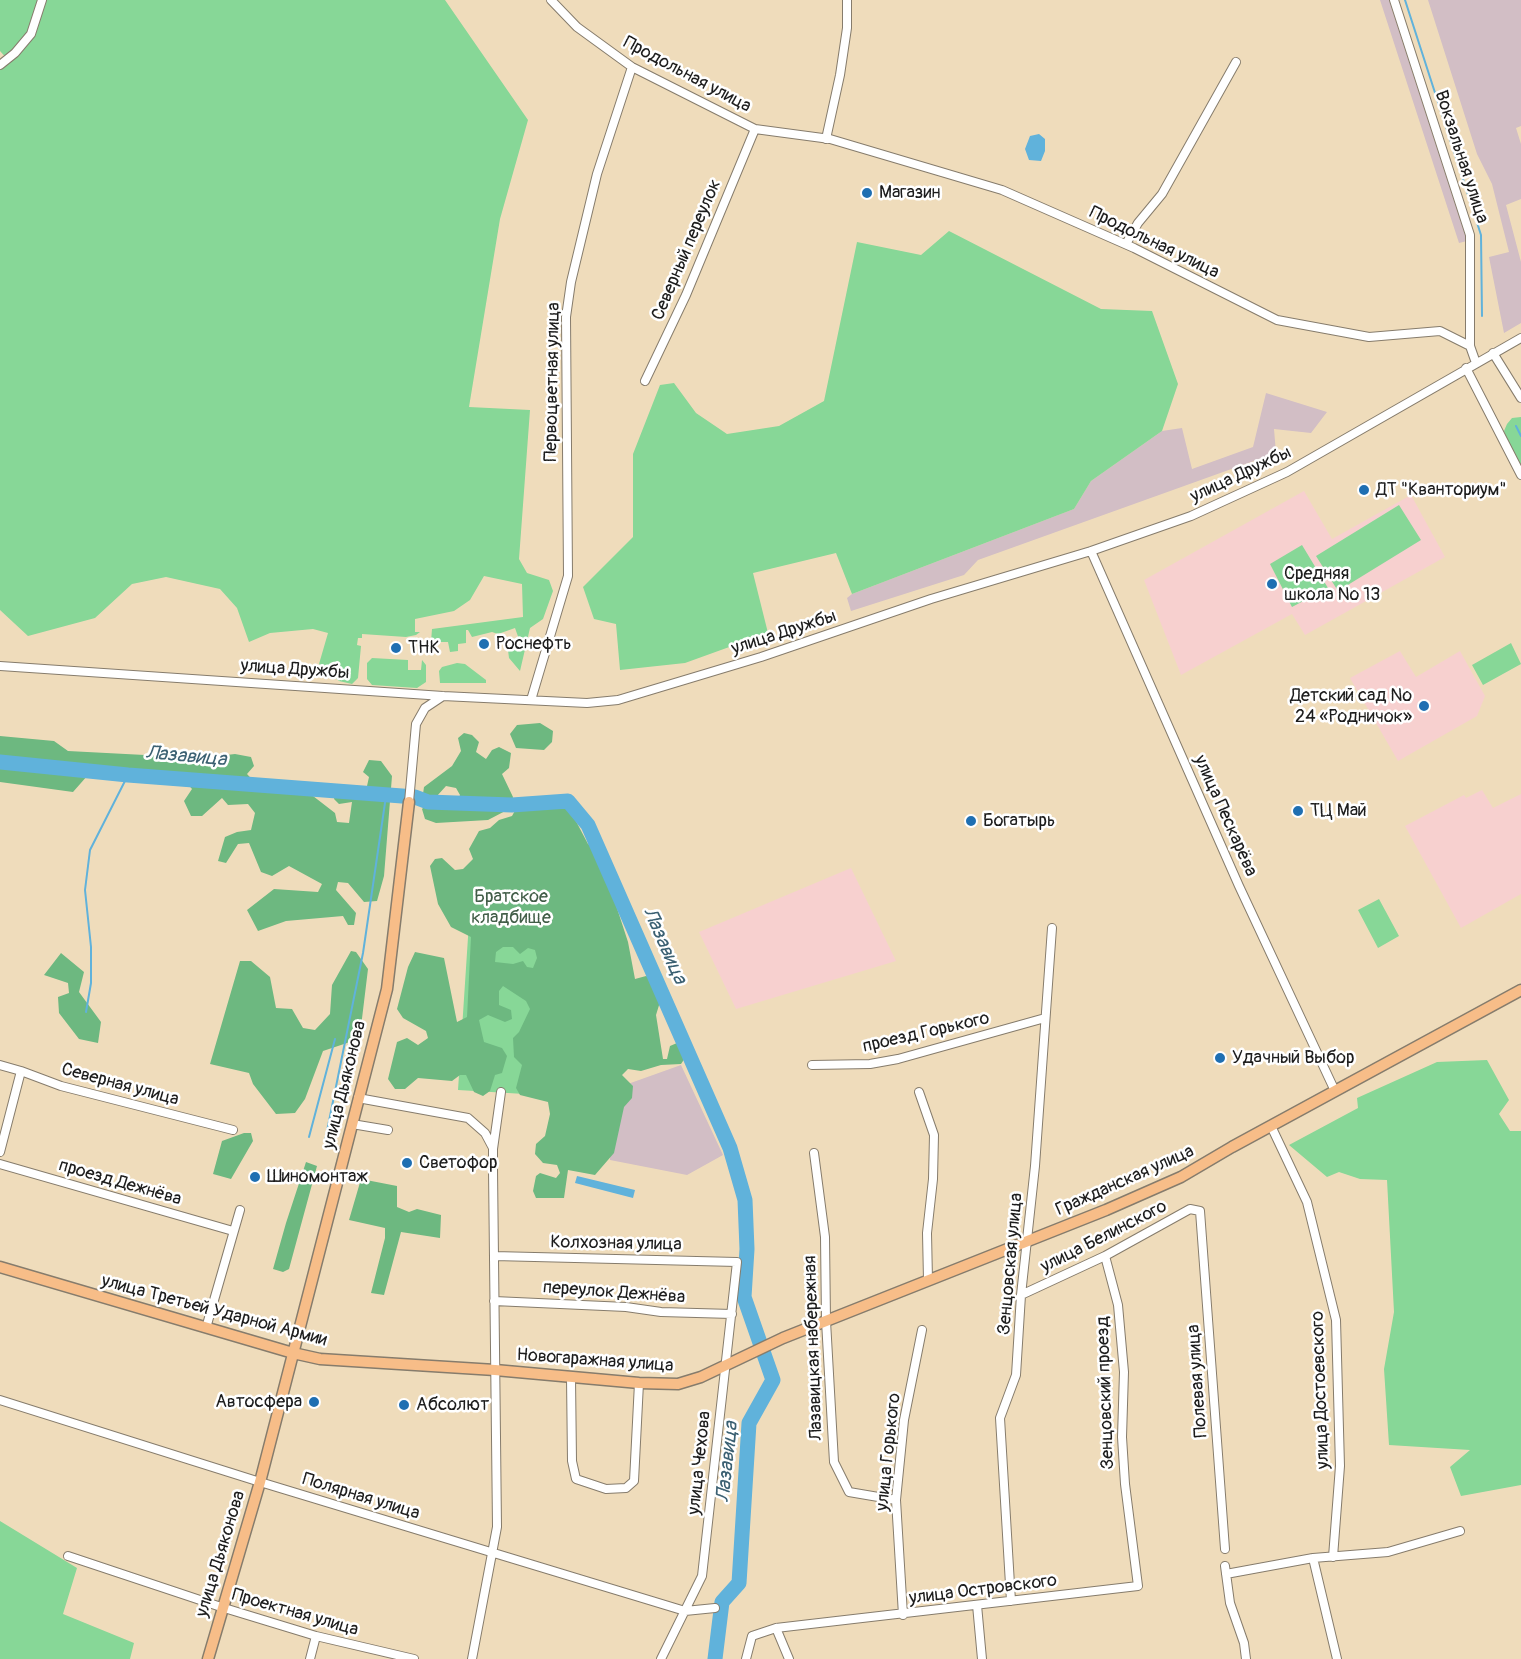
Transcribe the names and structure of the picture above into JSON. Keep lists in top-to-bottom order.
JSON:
{
  "streets": {
    "main road": [
      "улица Дьяконова",
      "Гражданская улица",
      "улица Третьей Ударной Армии",
      "Новогаражная улица"
    ],
    "street": [
      "Продольная улица",
      "Вокзальная улица",
      "Северный переулок",
      "Первоцветная улица",
      "улица Дружбы",
      "улица Пескарёва",
      "проезд Горького",
      "Северная улица",
      "проезд Дежнёва",
      "улица Белинского",
      "Колхозная улица",
      "Зенцовская улица",
      "переулок Дежнёва",
      "Лазавицкая набережная",
      "Полевая улица",
      "улица Достоевского",
      "Зенцовский проезд",
      "улица Горького",
      "улица Чехова",
      "Полярная улица",
      "улица Островского",
      "Проектная улица"
    ]
  },
  "crossings": [
    ["Продольная улица", "Вокзальная улица"],
    ["Продольная улица", "Северный переулок"],
    ["Продольная улица", "Первоцветная улица"],
    ["Вокзальная улица", "улица Дружбы"],
    ["Первоцветная улица", "улица Дружбы"],
    ["улица Дружбы", "улица Пескарёва"],
    ["улица Дружбы", "улица Дьяконова"],
    ["улица Пескарёва", "Гражданская улица"],
    ["проезд Горького", "Зенцовская улица"],
    ["улица Дьяконова", "улица Третьей Ударной Армии"],
    ["улица Дьяконова", "Полярная улица"],
    ["улица Дьяконова", "Проектная улица"],
    ["Гражданская улица", "Зенцовская улица"],
    ["Гражданская улица", "Лазавицкая набережная"],
    ["Гражданская улица", "Новогаражная улица"],
    ["Гражданская улица", "улица Достоевского"],
    ["Гражданская улица", "улица Чехова"],
    ["улица Белинского", "Зенцовская улица"],
    ["улица Белинского", "Полевая улица"],
    ["улица Белинского", "Зенцовский проезд"],
    ["Колхозная улица", "улица Чехова"],
    ["Зенцовская улица", "улица Островского"],
    ["переулок Дежнёва", "улица Чехова"],
    ["улица Третьей Ударной Армии", "Новогаражная улица"],
    ["Лазавицкая набережная", "улица Горького"],
    ["Новогаражная улица", "улица Чехова"],
    ["Зенцовский проезд", "улица Островского"],
    ["улица Горького", "улица Островского"],
    ["улица Чехова", "Полярная улица"]
  ],
  "water": ["Лазавица"],
  "parks": ["Братское кладбище"],
  "places": [
    "Магазин",
    "ДТ \"Кванториум\"",
    "Средняя школа № 13",
    "Роснефть",
    "ТНК",
    "Детский сад № 24 «Родничок»",
    "ТЦ Май",
    "Богатырь",
    "Удачный Выбор",
    "Светофор",
    "Шиномонтаж",
    "Автосфера",
    "Абсолют"
  ]
}
